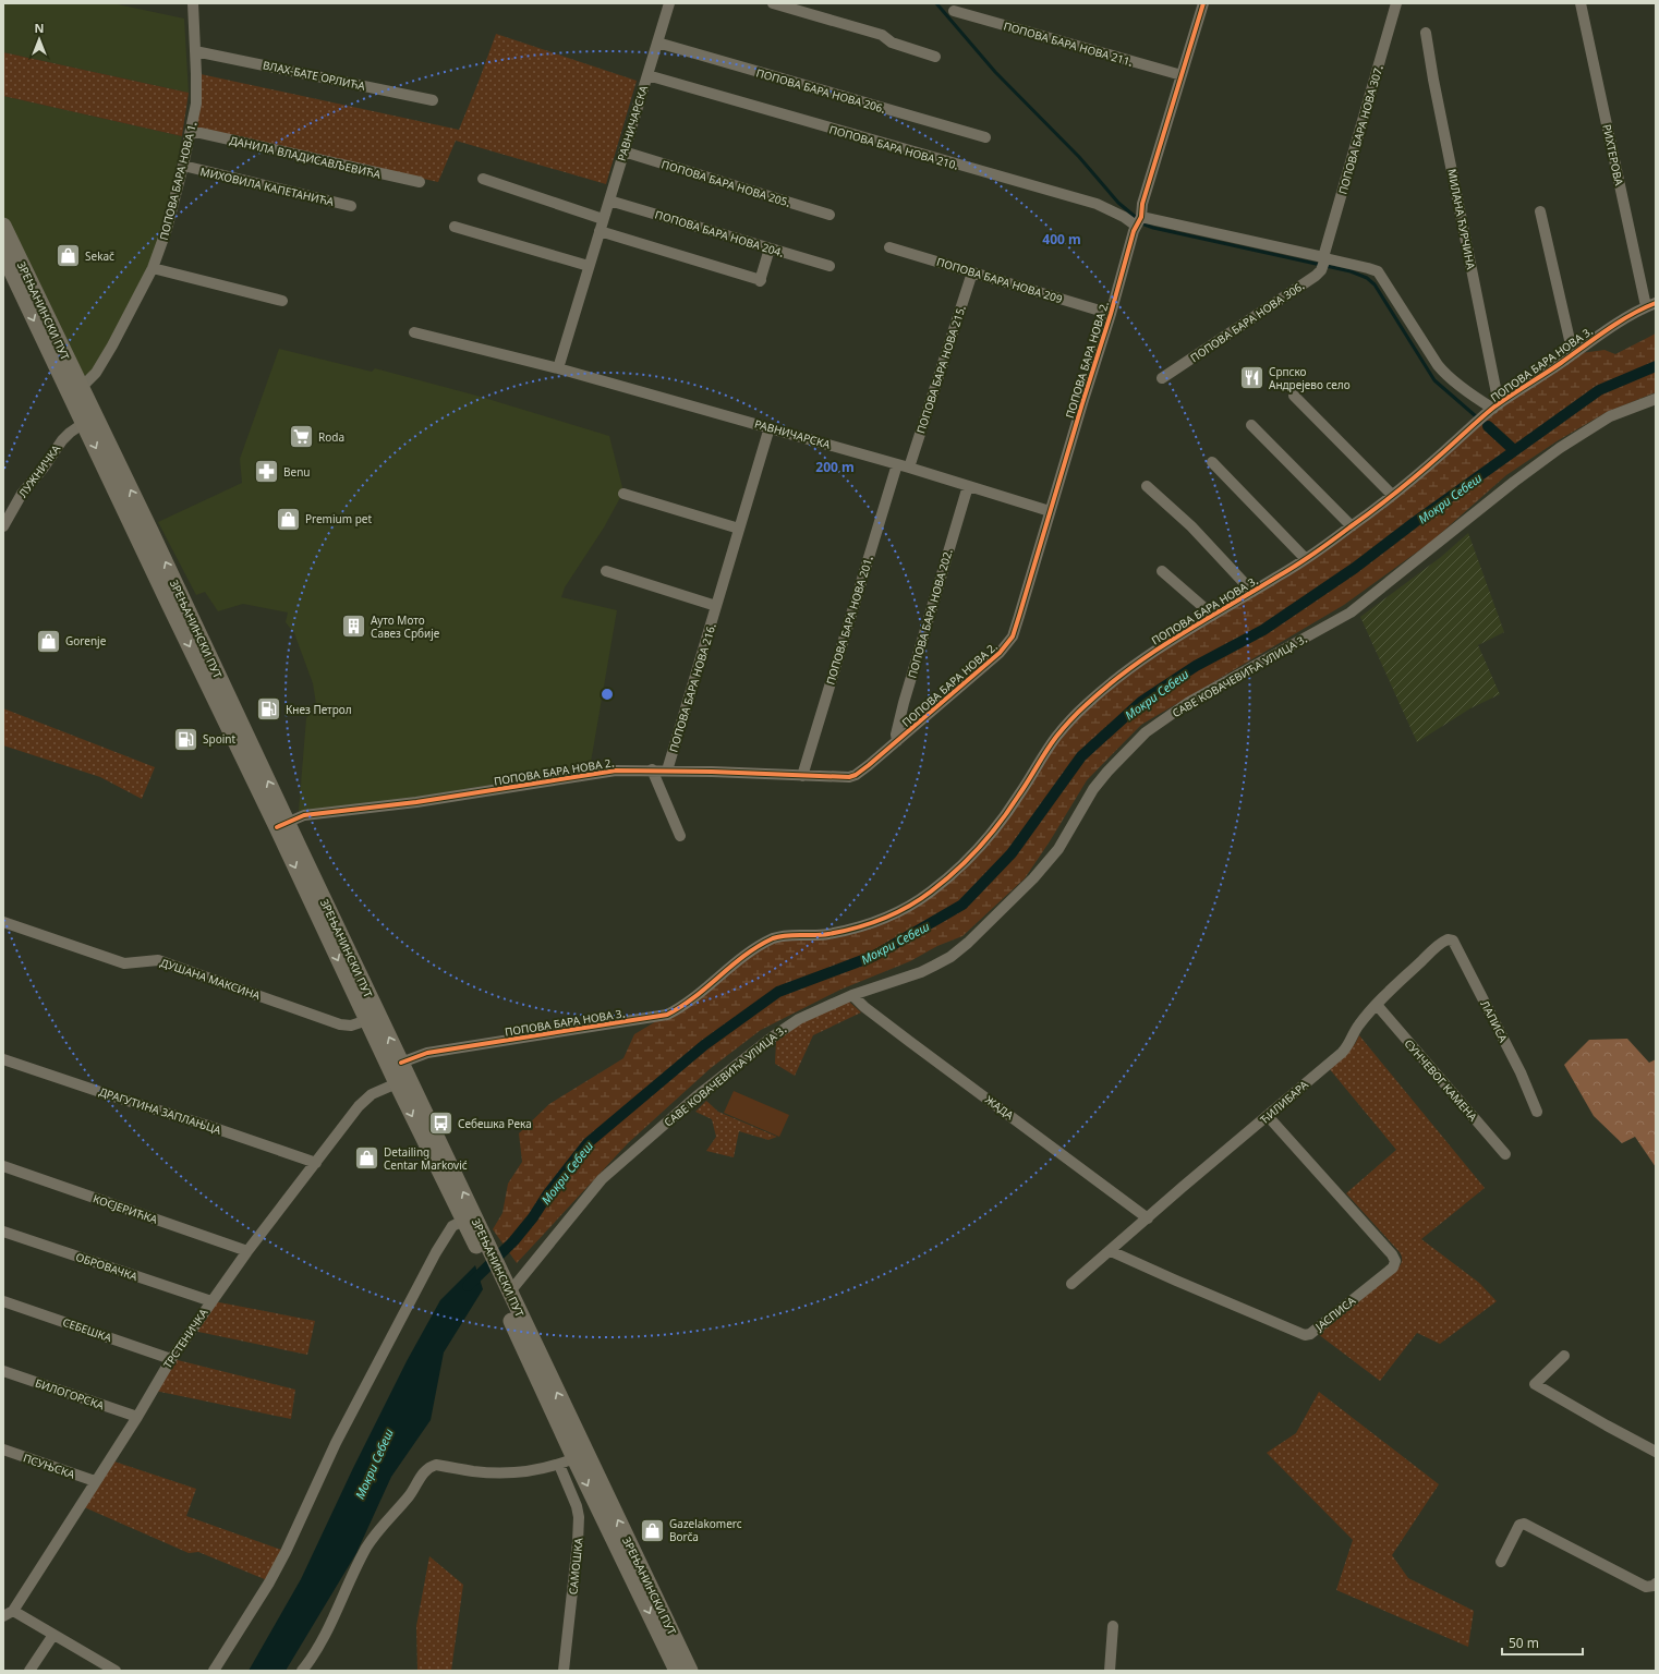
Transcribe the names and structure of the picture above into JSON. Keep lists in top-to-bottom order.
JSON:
{
  "streets": {
    "main road": ["ЗРЕЊАНИНСКИ ПУТ"],
    "street": [
      "ПОПОВА БАРА НОВА 211.",
      "ВЛАХ-БАТЕ ОРЛИЋА",
      "ПОПОВА БАРА НОВА 206.",
      "РАВНИЧАРСКА",
      "ПОПОВА БАРА НОВА 307.",
      "ПОПОВА БАРА НОВА 210.",
      "РИХТЕРОВА",
      "ДАНИЛА ВЛАДИСАВЉЕВИЋА",
      "ПОПОВА БАРА НОВА 1.",
      "ПОПОВА БАРА НОВА 205.",
      "МИХОВИЛА КАПЕТАНИЋА",
      "МИЛАНА ЋУРЧИНА",
      "ПОПОВА БАРА НОВА 204.",
      "ПОПОВА БАРА НОВА 209",
      "ПОПОВА БАРА НОВА 306.",
      "ПОПОВА БАРА НОВА 2.",
      "ПОПОВА БАРА НОВА 3.",
      "ПОПОВА БАРА НОВА 215.",
      "ЛУЖНИЧКА",
      "ПОПОВА БАРА НОВА 202.",
      "ПОПОВА БАРА НОВА 201.",
      "САВЕ КОВАЧЕВИЋА УЛИЦА 3.",
      "ПОПОВА БАРА НОВА 216.",
      "ДУШАНА МАКСИНА",
      "ЛАПИСА",
      "СУНЧЕВОГ КАМЕНА",
      "ЋИЛИБАРА",
      "ЖАДА",
      "ДРАГУТИНА ЗАПЛАЊЦА",
      "КОСЈЕРИЋКА",
      "ОБРОВАЧКА",
      "ЈАСПИСА",
      "СЕБЕШКА",
      "ТРСТЕНИЧКА",
      "БИЛОГОРСКА",
      "ПСУЊСКА",
      "САМОШКА"
    ]
  },
  "crossings": [
    ["ПОПОВА БАРА НОВА 211.", "ПОПОВА БАРА НОВА 2."],
    ["ВЛАХ-БАТЕ ОРЛИЋА", "ПОПОВА БАРА НОВА 1."],
    ["ПОПОВА БАРА НОВА 206.", "РАВНИЧАРСКА"],
    ["РАВНИЧАРСКА", "ПОПОВА БАРА НОВА 210."],
    ["РАВНИЧАРСКА", "ПОПОВА БАРА НОВА 205."],
    ["РАВНИЧАРСКА", "ПОПОВА БАРА НОВА 204."],
    ["РАВНИЧАРСКА", "ПОПОВА БАРА НОВА 2."],
    ["РАВНИЧАРСКА", "ПОПОВА БАРА НОВА 215."],
    ["РАВНИЧАРСКА", "ПОПОВА БАРА НОВА 202."],
    ["РАВНИЧАРСКА", "ПОПОВА БАРА НОВА 201."],
    ["РАВНИЧАРСКА", "ПОПОВА БАРА НОВА 216."],
    ["ПОПОВА БАРА НОВА 307.", "ПОПОВА БАРА НОВА 306."],
    ["ПОПОВА БАРА НОВА 210.", "ПОПОВА БАРА НОВА 2."],
    ["РИХТЕРОВА", "ПОПОВА БАРА НОВА 3."],
    ["ДАНИЛА ВЛАДИСАВЉЕВИЋА", "ПОПОВА БАРА НОВА 1."],
    ["ПОПОВА БАРА НОВА 1.", "МИХОВИЛА КАПЕТАНИЋА"],
    ["ПОПОВА БАРА НОВА 1.", "ЗРЕЊАНИНСКИ ПУТ"],
    ["МИЛАНА ЋУРЧИНА", "ПОПОВА БАРА НОВА 3."],
    ["ПОПОВА БАРА НОВА 209", "ПОПОВА БАРА НОВА 2."],
    ["ПОПОВА БАРА НОВА 209", "ПОПОВА БАРА НОВА 215."],
    ["ЗРЕЊАНИНСКИ ПУТ", "ПОПОВА БАРА НОВА 2."],
    ["ЗРЕЊАНИНСКИ ПУТ", "ПОПОВА БАРА НОВА 3."],
    ["ЗРЕЊАНИНСКИ ПУТ", "ЛУЖНИЧКА"],
    ["ЗРЕЊАНИНСКИ ПУТ", "САВЕ КОВАЧЕВИЋА УЛИЦА 3."],
    ["ЗРЕЊАНИНСКИ ПУТ", "ДУШАНА МАКСИНА"],
    ["ЗРЕЊАНИНСКИ ПУТ", "ТРСТЕНИЧКА"],
    ["ПОПОВА БАРА НОВА 2.", "ПОПОВА БАРА НОВА 202."],
    ["ПОПОВА БАРА НОВА 2.", "ПОПОВА БАРА НОВА 201."],
    ["ПОПОВА БАРА НОВА 2.", "ПОПОВА БАРА НОВА 216."],
    ["САВЕ КОВАЧЕВИЋА УЛИЦА 3.", "ЖАДА"],
    ["ЛАПИСА", "ЋИЛИБАРА"],
    ["СУНЧЕВОГ КАМЕНА", "ЋИЛИБАРА"],
    ["ЋИЛИБАРА", "ЖАДА"],
    ["ЋИЛИБАРА", "ЈАСПИСА"],
    ["ДРАГУТИНА ЗАПЛАЊЦА", "ТРСТЕНИЧКА"],
    ["КОСЈЕРИЋКА", "ТРСТЕНИЧКА"],
    ["ОБРОВАЧКА", "ТРСТЕНИЧКА"],
    ["СЕБЕШКА", "ТРСТЕНИЧКА"],
    ["ТРСТЕНИЧКА", "БИЛОГОРСКА"],
    ["ТРСТЕНИЧКА", "ПСУЊСКА"]
  ],
  "water": ["Мокри Себеш"],
  "places": {
    "shop": [
      "Sekač",
      "Premium pet",
      "Gorenje",
      "Detailing Centar Marković",
      "Gazelakomerc Borča"
    ],
    "restaurant": ["Српско Андрејево село"],
    "supermarket": ["Roda"],
    "pharmacy": ["Benu"],
    "building": ["Ауто Мото Савез Србије"],
    "fuel station": ["Кнез Петрол", "Spoint"],
    "bus stop": ["Себешка Река"]
  },
  "scale_bar": "50 m",
  "north": "top",
  "rings": ["400 m", "200 m"]
}
